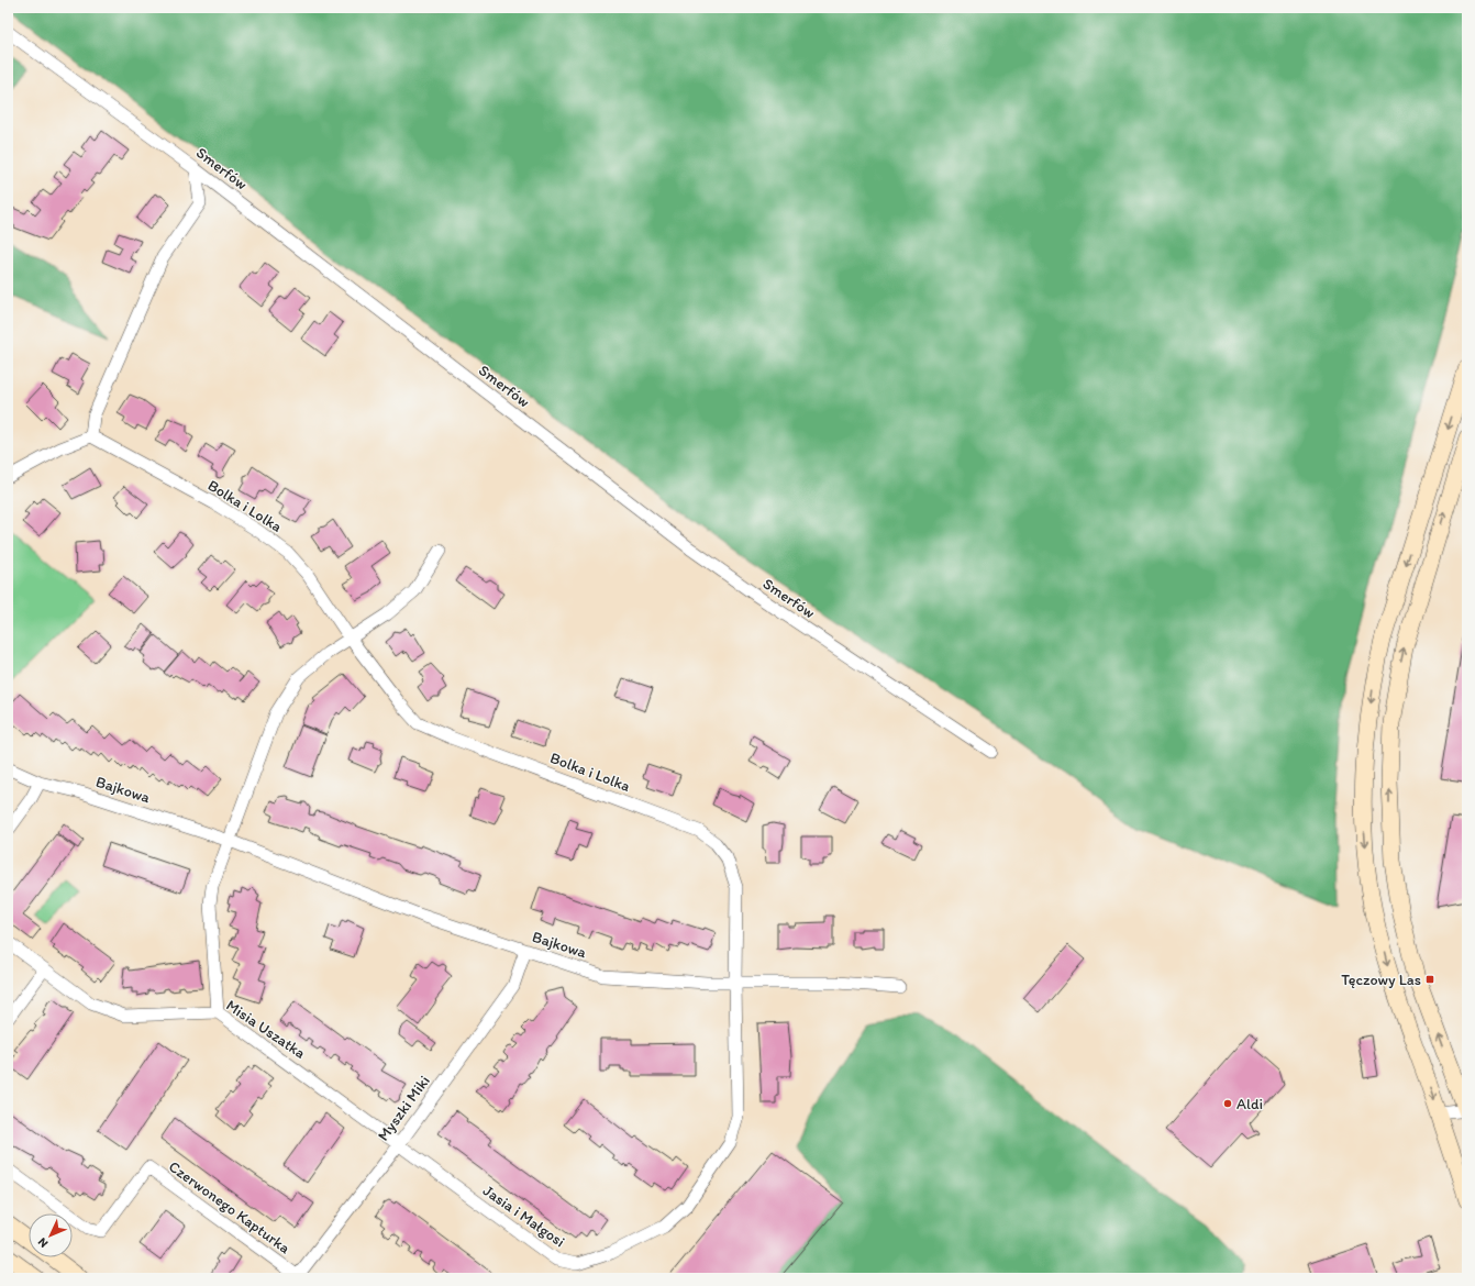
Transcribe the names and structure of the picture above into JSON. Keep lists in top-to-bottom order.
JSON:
{
  "streets": {
    "street": [
      "Smerfów",
      "Bolka i Lolka",
      "Bajkowa",
      "Misia Uszatka",
      "Myszki Miki",
      "Czerwonego Kapturka",
      "Jasia i Małgosi"
    ]
  },
  "crossings": [
    ["Bolka i Lolka", "Bajkowa"],
    ["Bolka i Lolka", "Jasia i Małgosi"],
    ["Bajkowa", "Myszki Miki"],
    ["Bajkowa", "Jasia i Małgosi"],
    ["Misia Uszatka", "Myszki Miki"],
    ["Misia Uszatka", "Jasia i Małgosi"],
    ["Myszki Miki", "Czerwonego Kapturka"],
    ["Myszki Miki", "Jasia i Małgosi"]
  ],
  "places": {
    "transit": ["Tęczowy Las"],
    "other": ["Aldi"]
  },
  "north": "bottom left"
}
